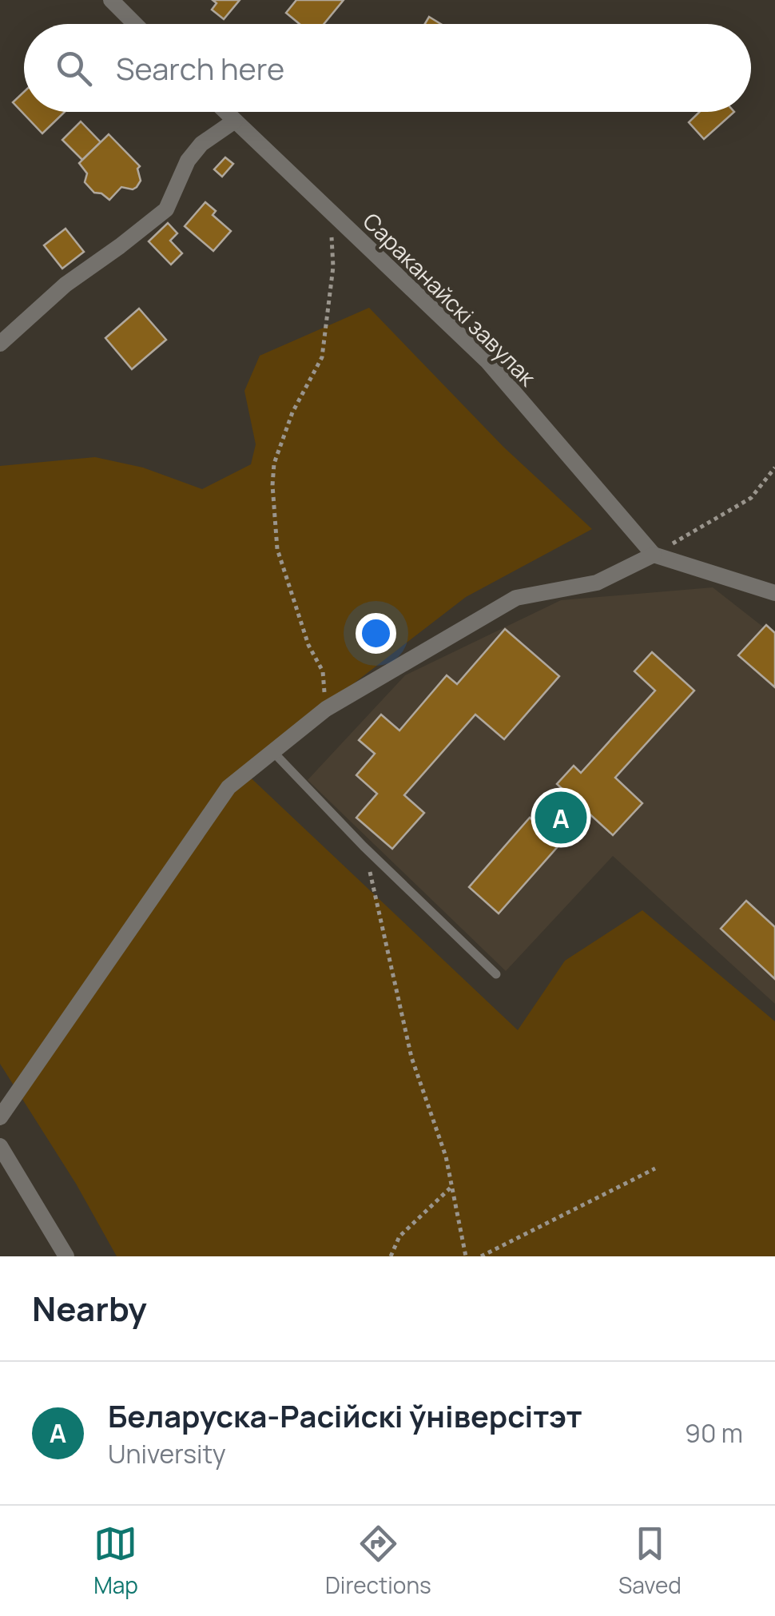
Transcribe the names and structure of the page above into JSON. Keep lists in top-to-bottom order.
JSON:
{
  "streets": {
    "street": ["Сараканайскі завулак"]
  },
  "page": {
    "search": "Search here",
    "pins": "A",
    "heading": "Nearby",
    "list": [
      {
        "mark": "A",
        "name": "Беларуска-Расійскі ўніверсітэт",
        "note": "University",
        "value": "90 m"
      }
    ],
    "nav": ["Map", "Directions", "Saved"]
  }
}
